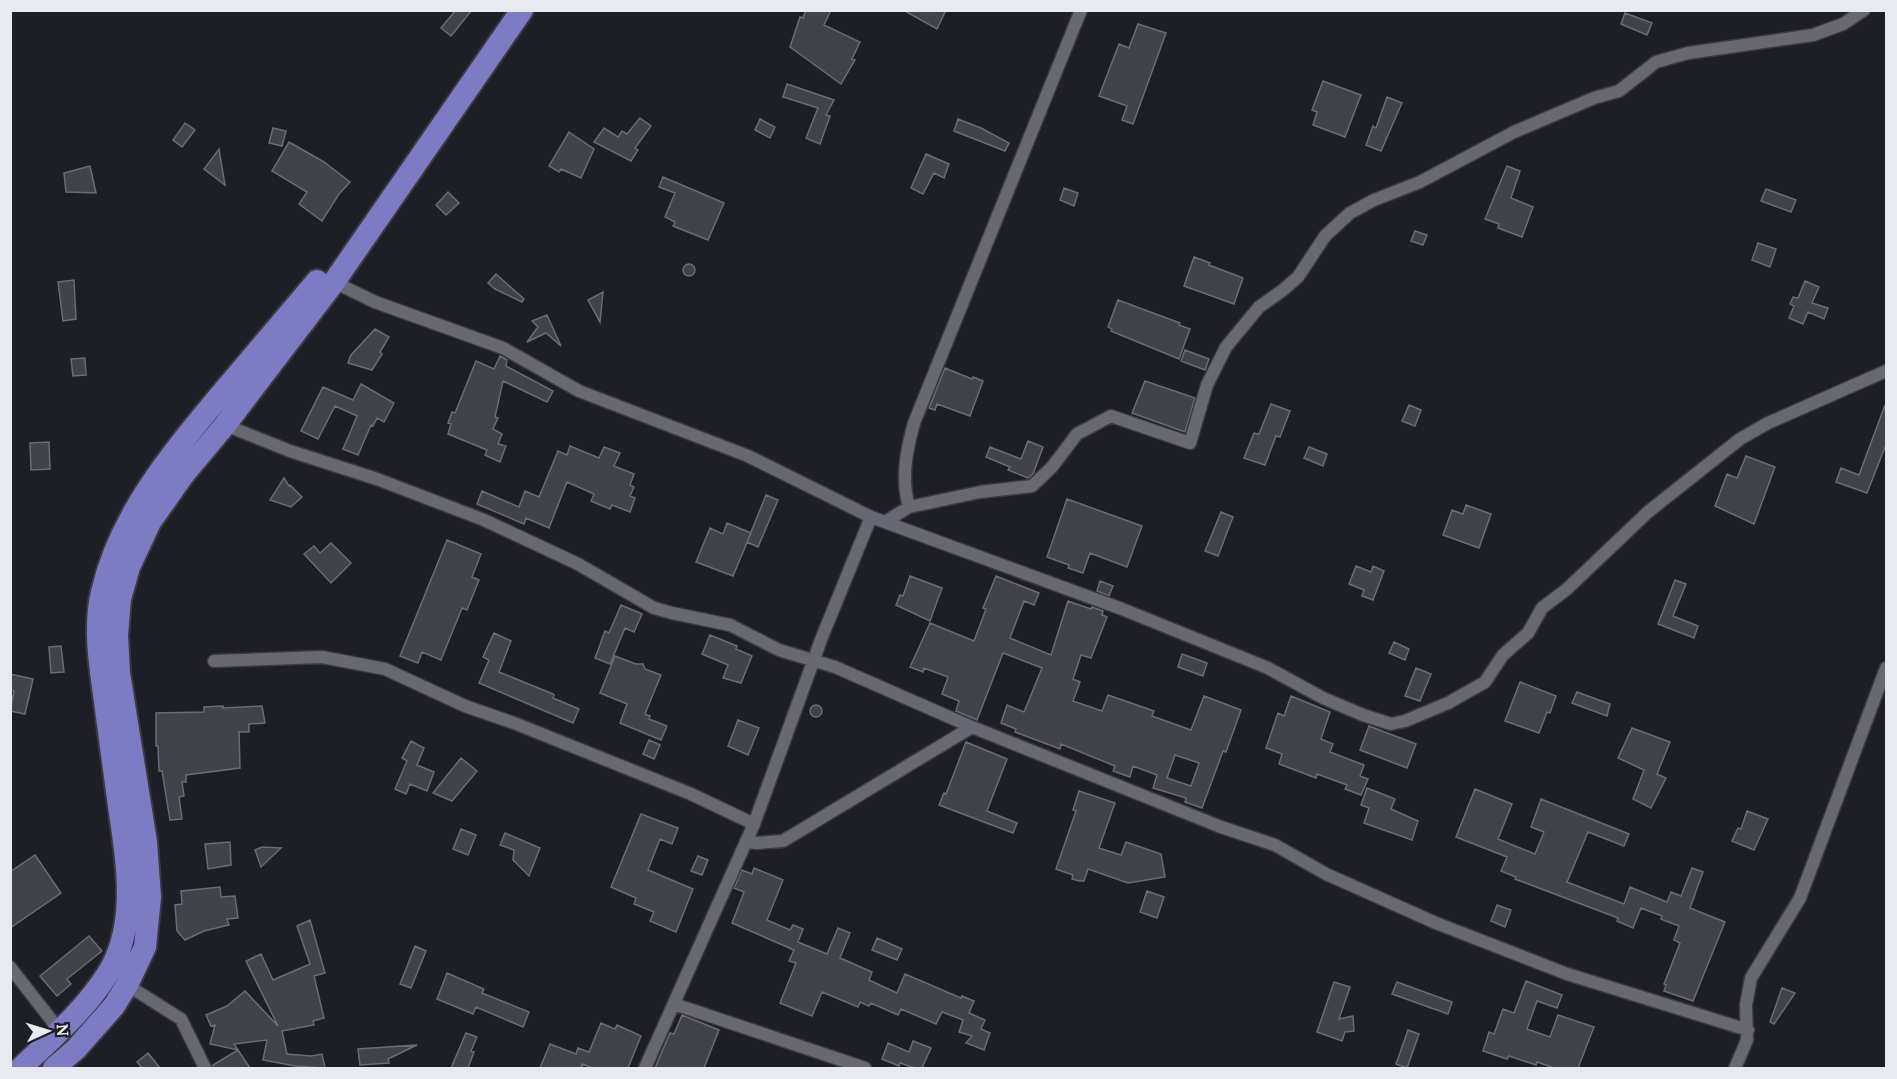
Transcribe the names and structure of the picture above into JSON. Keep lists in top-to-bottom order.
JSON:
{
  "north": "right"
}
